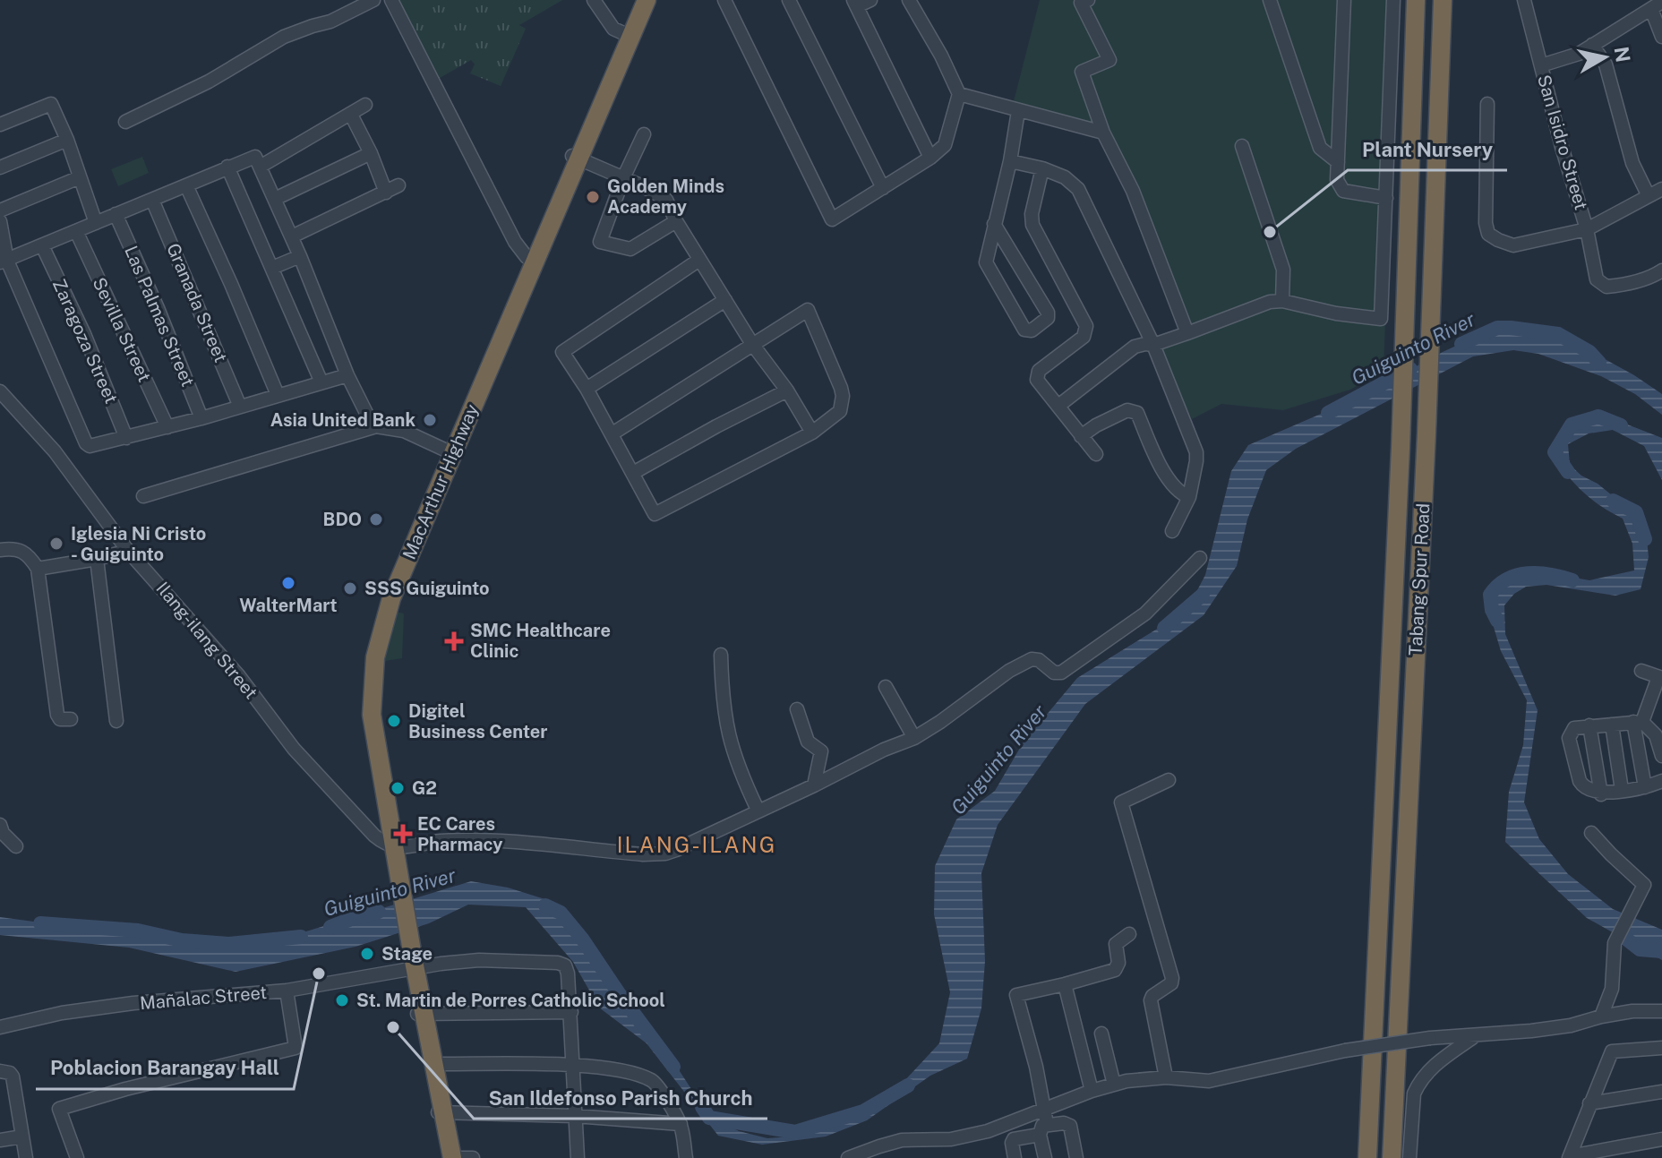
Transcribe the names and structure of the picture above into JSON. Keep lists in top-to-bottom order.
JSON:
{
  "streets": {
    "highway": ["MacArthur Highway", "Tabang Spur Road"],
    "street": [
      "San Isidro Street",
      "Granada Street",
      "Las Palmas Street",
      "Sevilla Street",
      "Zaragoza Street",
      "Ilang-ilang Street",
      "Mañalac Street"
    ]
  },
  "crossings": [
    ["MacArthur Highway", "Ilang-ilang Street"],
    ["MacArthur Highway", "Mañalac Street"]
  ],
  "districts": ["ILANG-ILANG"],
  "water": ["Guiguinto River"],
  "places": {
    "other": [
      "Golden Minds Academy",
      "Plant Nursery",
      "Asia United Bank",
      "BDO",
      "Iglesia Ni Cristo - Guiguinto",
      "WalterMart",
      "SSS Guiguinto",
      "Digitel Business Center",
      "G2",
      "Stage",
      "Poblacion Barangay Hall",
      "St. Martin de Porres Catholic School",
      "San Ildefonso Parish Church"
    ],
    "health": ["SMC Healthcare Clinic", "EC Cares Pharmacy"]
  },
  "north": "right"
}
